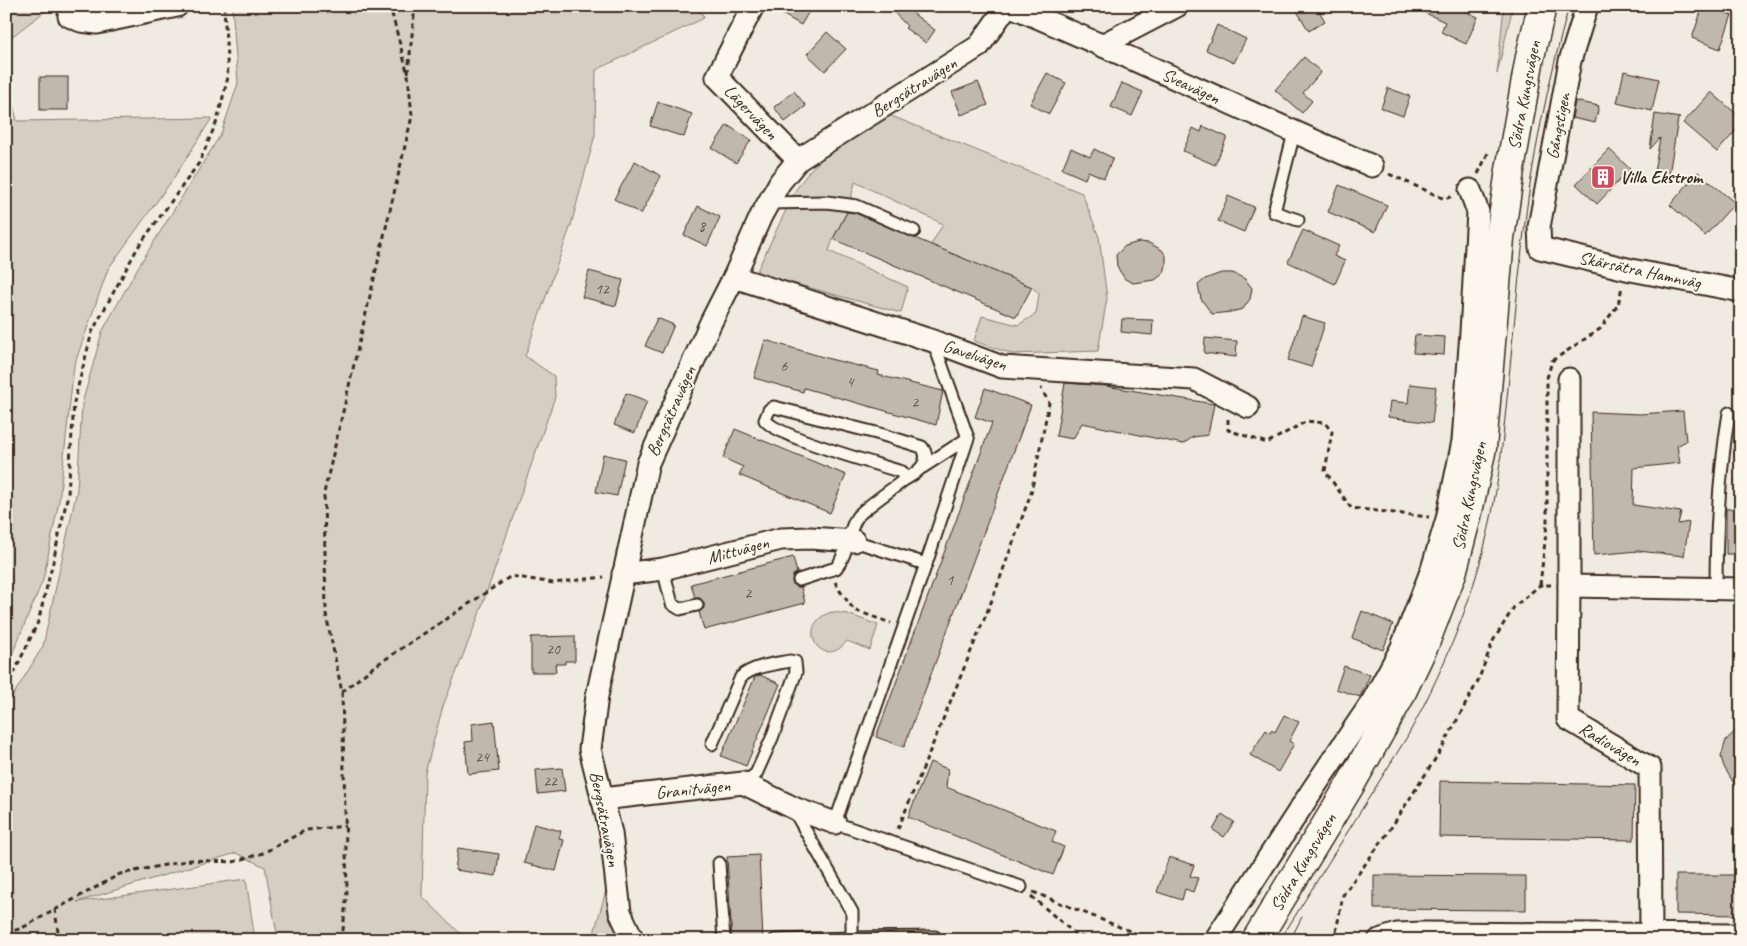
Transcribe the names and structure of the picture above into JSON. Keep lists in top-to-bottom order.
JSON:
{
  "streets": {
    "main road": ["Södra Kungsvägen"],
    "street": [
      "Sveavägen",
      "Bergsätravägen",
      "Lägervägen",
      "Gångstigen",
      "Skärsätra Hamnväg",
      "Gavelvägen",
      "Mittvägen",
      "Radiovägen",
      "Granitvägen"
    ]
  },
  "crossings": [
    ["Sveavägen", "Bergsätravägen"],
    ["Bergsätravägen", "Lägervägen"],
    ["Bergsätravägen", "Gavelvägen"],
    ["Bergsätravägen", "Mittvägen"],
    ["Bergsätravägen", "Granitvägen"],
    ["Gångstigen", "Skärsätra Hamnväg"]
  ],
  "places": {
    "building": ["Villa Ekstrom"]
  },
  "house_numbers": [
    "8",
    "12",
    "6",
    "4",
    "2",
    "1",
    "2",
    "20",
    "24",
    "22"
  ]
}
